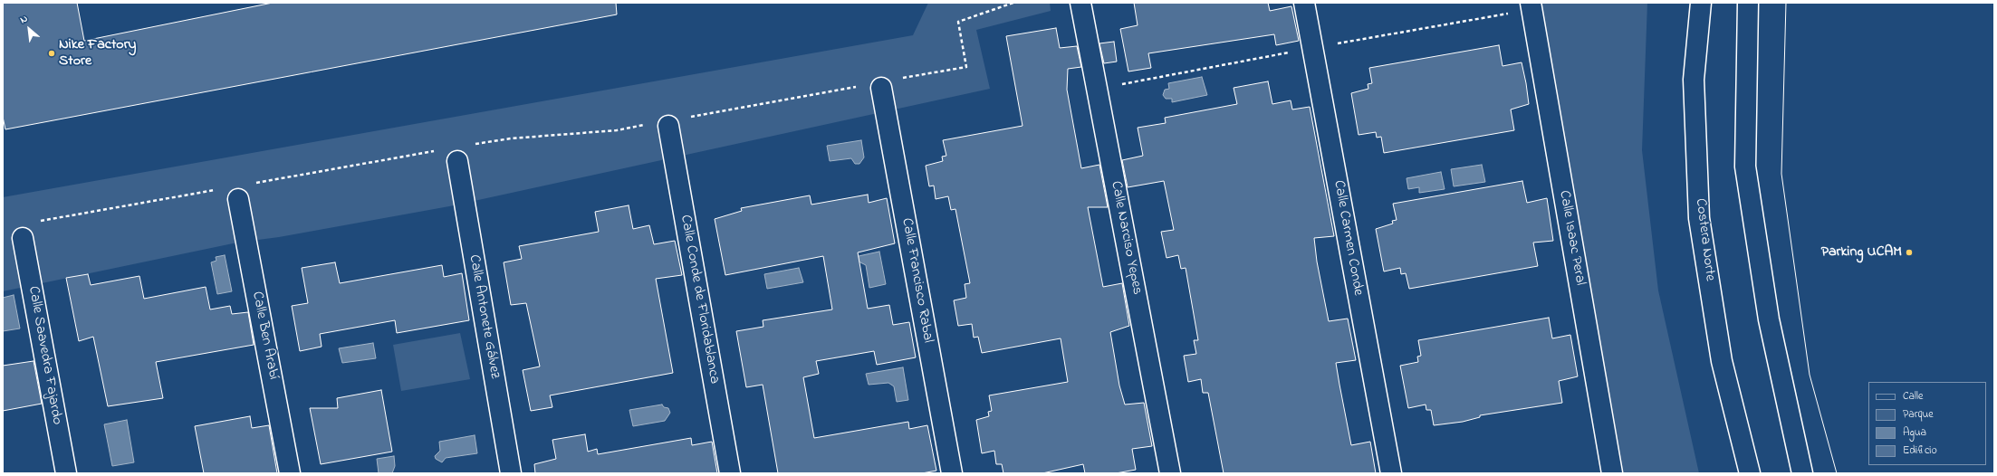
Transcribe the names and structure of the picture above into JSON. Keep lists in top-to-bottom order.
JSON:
{
  "streets": {
    "street": [
      "Calle Narciso Yepes",
      "Calle Carmen Conde",
      "Calle Isaac Peral",
      "Costera Norte",
      "Calle Francisco Rabal",
      "Calle Conde de Floridablanca",
      "Calle Antonete Gálvez",
      "Calle Ben Arabí",
      "Calle Saavedra Fajardo"
    ]
  },
  "places": ["Nike Factory Store", "Parking UCAM"],
  "legend": [
    "Calle",
    "Parque",
    "Agua",
    "Edificio"
  ],
  "north": "top left"
}
